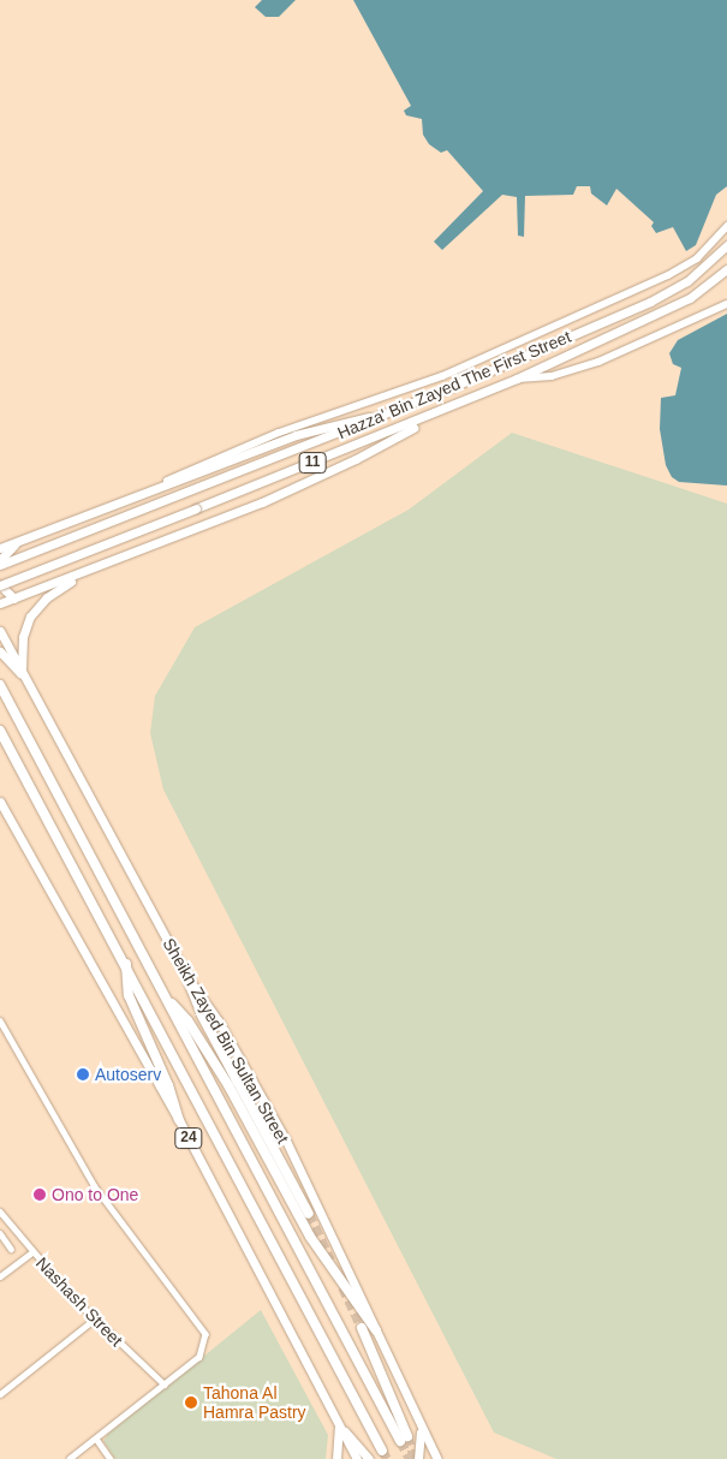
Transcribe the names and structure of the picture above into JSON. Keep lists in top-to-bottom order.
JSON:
{
  "streets": {
    "highway": ["Sheikh Zayed Bin Sultan Street", "24"],
    "main road": ["Hazza' Bin Zayed The First Street", "11"],
    "street": ["Nashash Street"]
  },
  "places": ["Autoserv", "Ono to One", "Tahona Al Hamra Pastry"]
}
